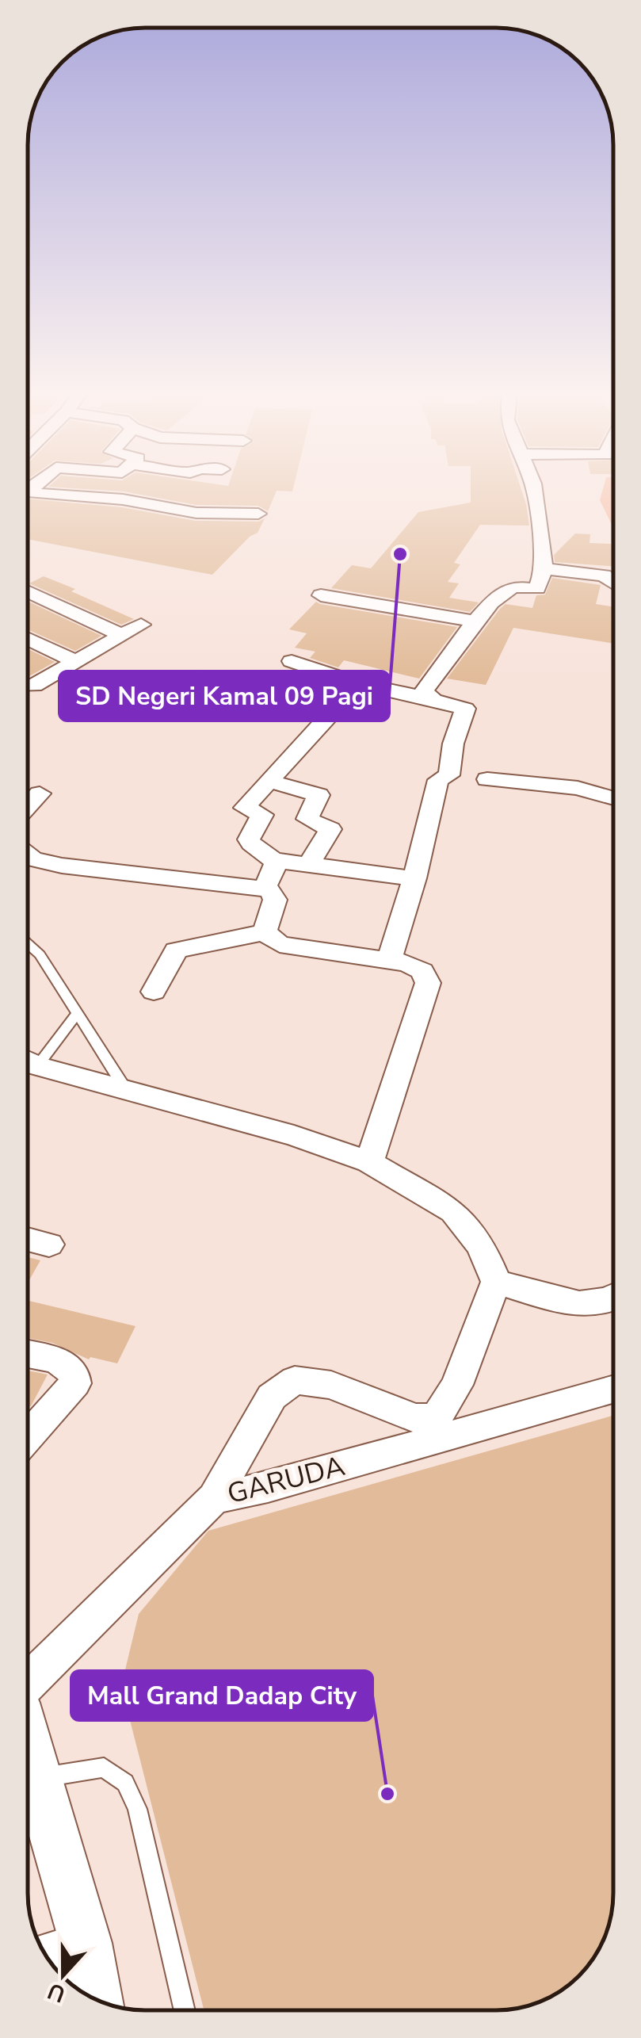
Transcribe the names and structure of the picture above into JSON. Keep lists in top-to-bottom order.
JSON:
{
  "streets": {
    "street": ["GARUDA"]
  },
  "places": ["SD Negeri Kamal 09 Pagi", "Mall Grand Dadap City"],
  "north": "bottom"
}
